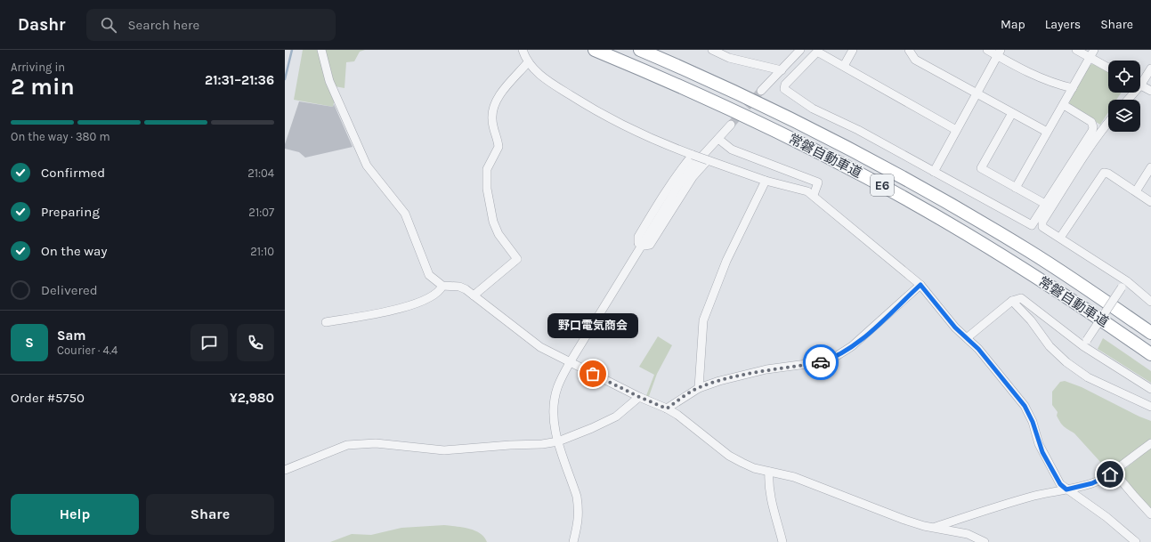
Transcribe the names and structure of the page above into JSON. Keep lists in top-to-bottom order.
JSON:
{
  "streets": {
    "highway": ["常磐自動車道", "E6"]
  },
  "places": ["野口電気商会"],
  "page": {
    "header": "Dashr",
    "search": "Search here",
    "nav": ["Map", "Layers", "Share"],
    "heading": ["2 min", "Arriving in", "21:31–21:36"],
    "panel": [
      "Sam",
      "Courier · 4.4",
      "Order #5750",
      "¥2,980"
    ],
    "bar": "On the way · 380 m",
    "list": [
      ["Confirmed", "21:04"],
      ["Preparing", "21:07"],
      ["On the way", "21:10"],
      "Delivered"
    ],
    "bubble": "野口電気商会",
    "round": "S",
    "buttons": ["Help", "Share"]
  }
}
